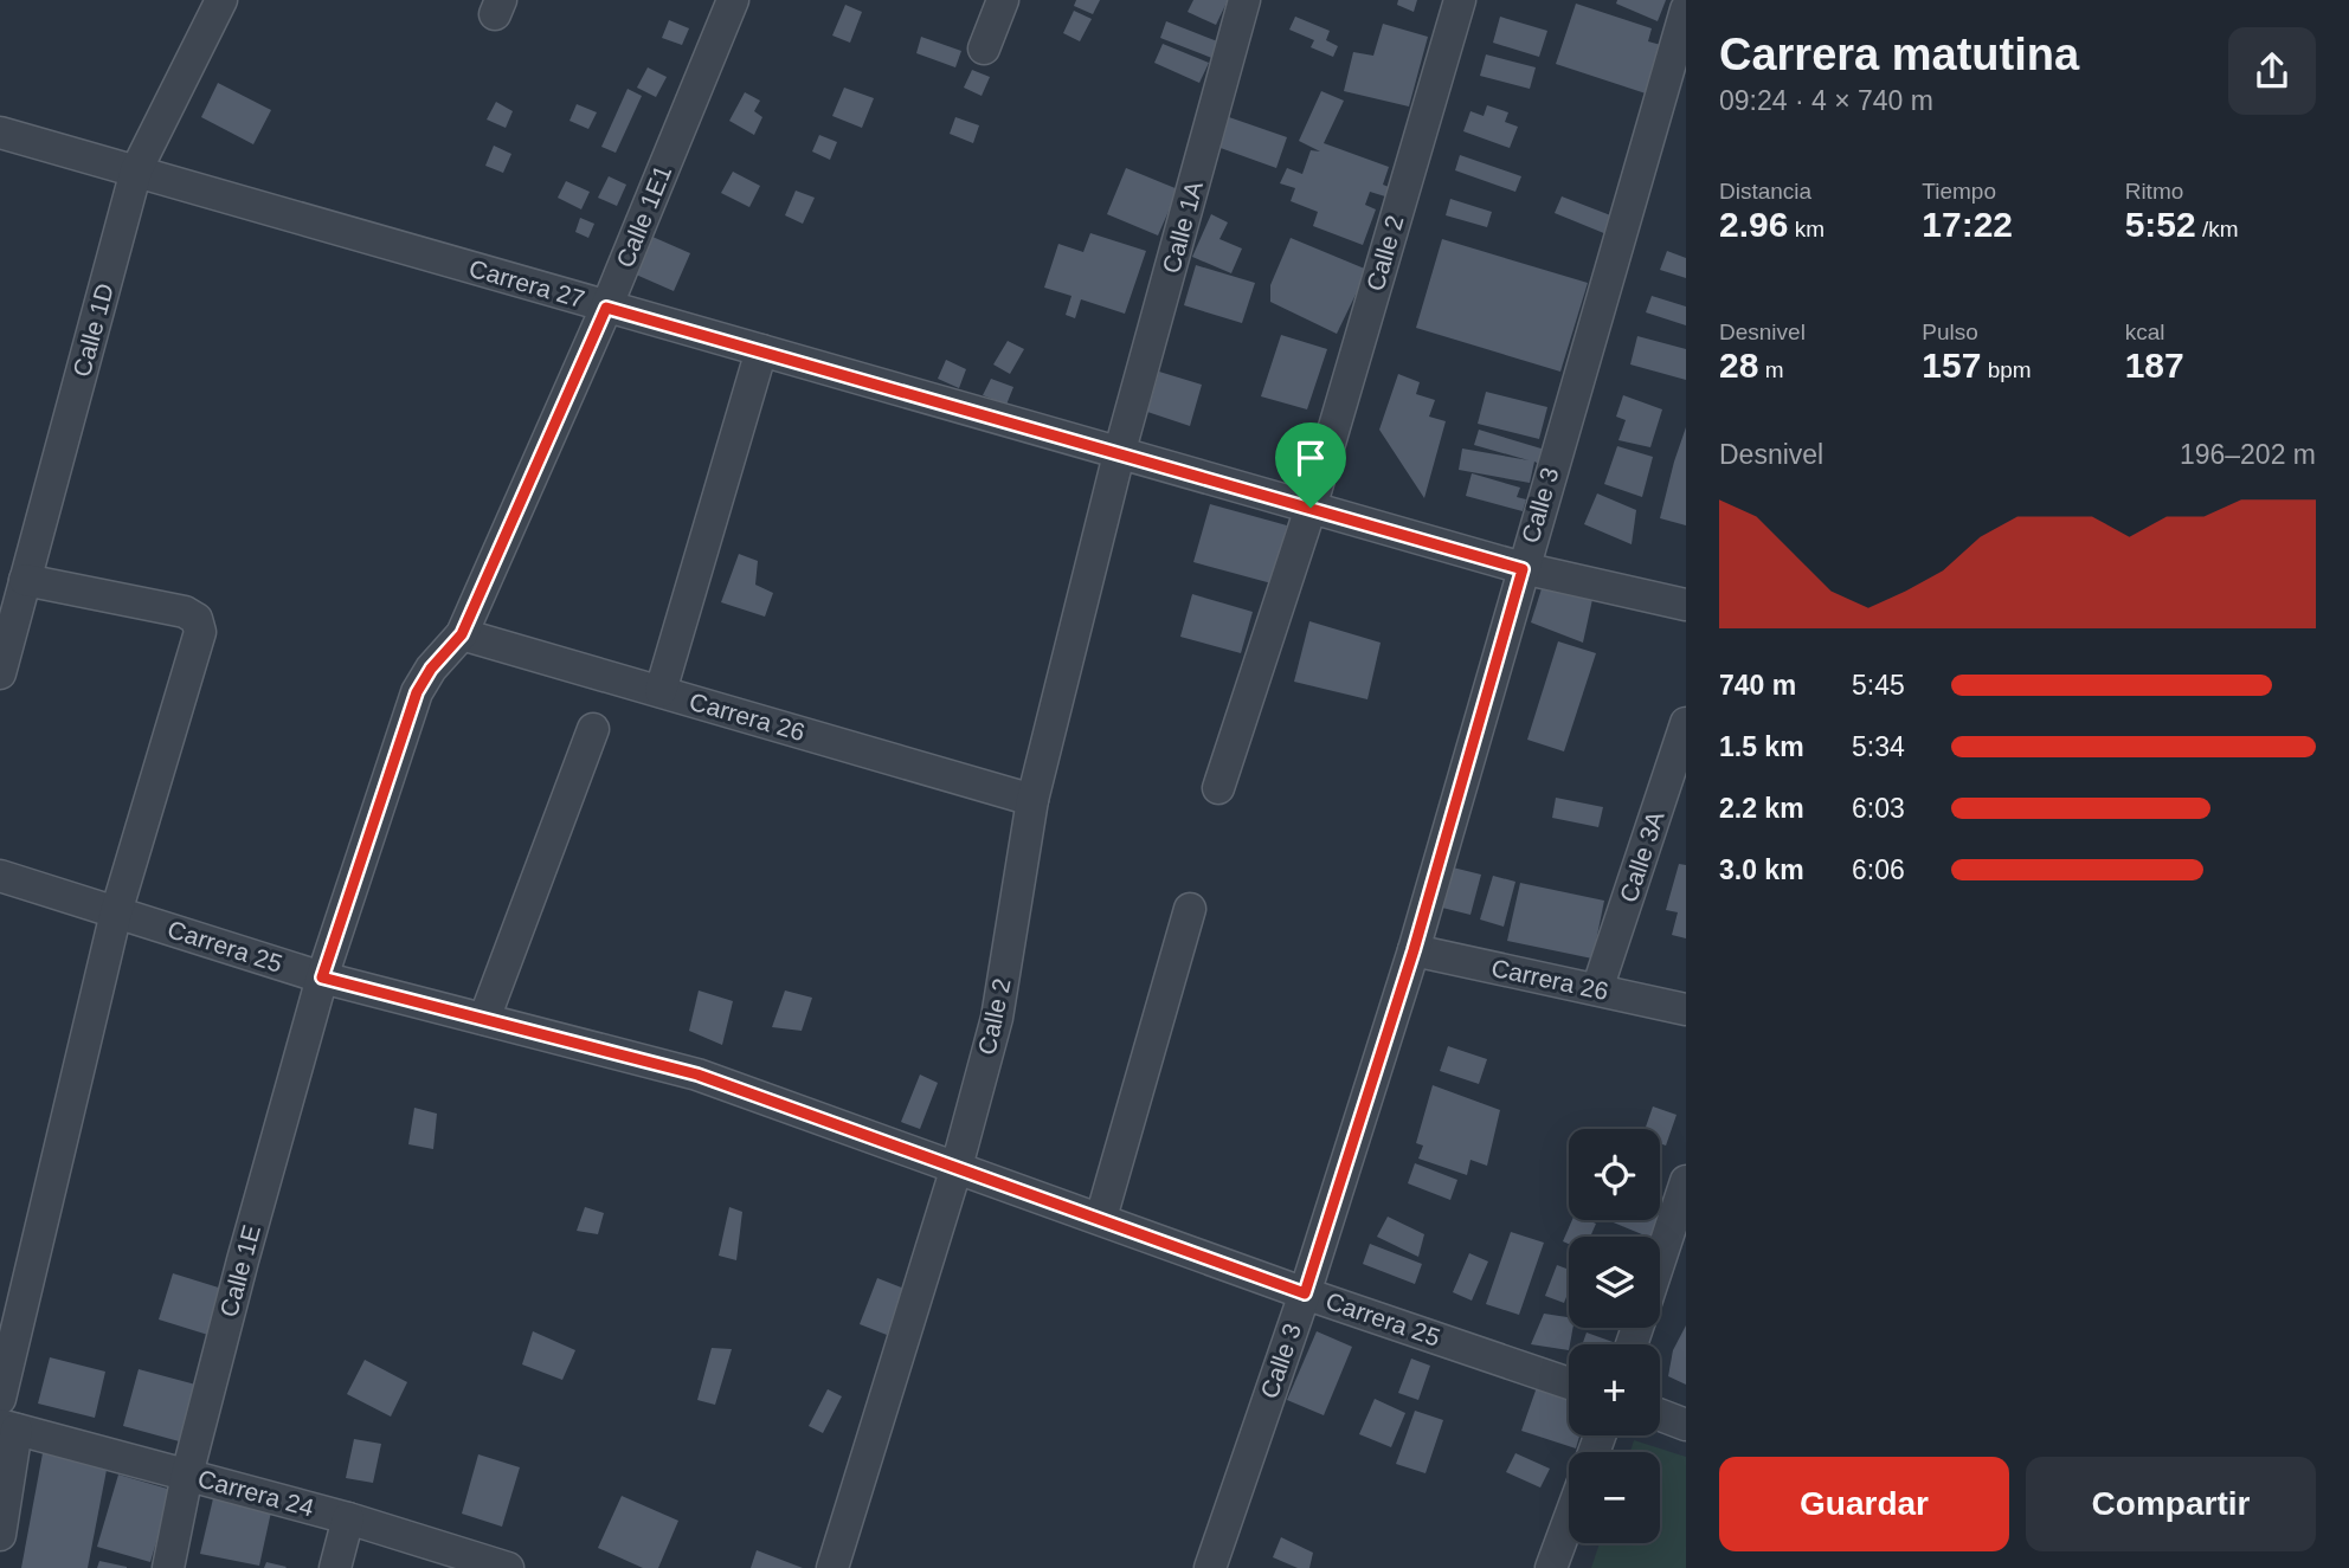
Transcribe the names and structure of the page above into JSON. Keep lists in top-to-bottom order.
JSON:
{
  "streets": {
    "street": [
      "Calle 1E1",
      "Calle 1A",
      "Calle 2",
      "Carrera 27",
      "Calle 1D",
      "Calle 3",
      "Carrera 26",
      "Calle 3A",
      "Carrera 25",
      "Calle 1E",
      "Carrera 24"
    ]
  },
  "crossings": [
    ["Calle 1E1", "Carrera 27"],
    ["Calle 1E1", "Carrera 26"],
    ["Calle 1E1", "Carrera 25"],
    ["Calle 1E1", "Calle 1E"],
    ["Calle 1A", "Calle 2"],
    ["Calle 1A", "Carrera 27"],
    ["Calle 2", "Carrera 27"],
    ["Calle 2", "Carrera 26"],
    ["Calle 2", "Carrera 25"],
    ["Carrera 27", "Calle 1D"],
    ["Carrera 27", "Calle 3"],
    ["Calle 3", "Carrera 26"],
    ["Calle 3", "Carrera 25"],
    ["Carrera 26", "Calle 3A"],
    ["Carrera 25", "Calle 1E"],
    ["Calle 1E", "Carrera 24"]
  ],
  "page": {
    "heading": ["Carrera matutina", "09:24 · 4 × 740 m"],
    "stats": [
      ["Distancia", "2.96 km"],
      ["Tiempo", "17:22"],
      ["Ritmo", "5:52 /km"],
      ["Desnivel", "28 m"],
      ["Pulso", "157 bpm"],
      ["kcal", "187"]
    ],
    "chart": ["Desnivel", "196–202 m"],
    "list": [
      {
        "name": "740 m",
        "note": "5:45"
      },
      {
        "name": "1.5 km",
        "note": "5:34"
      },
      {
        "name": "2.2 km",
        "note": "6:03"
      },
      {
        "name": "3.0 km",
        "note": "6:06"
      }
    ],
    "map_buttons": ["+", "−"],
    "buttons": ["Guardar", "Compartir"]
  }
}
